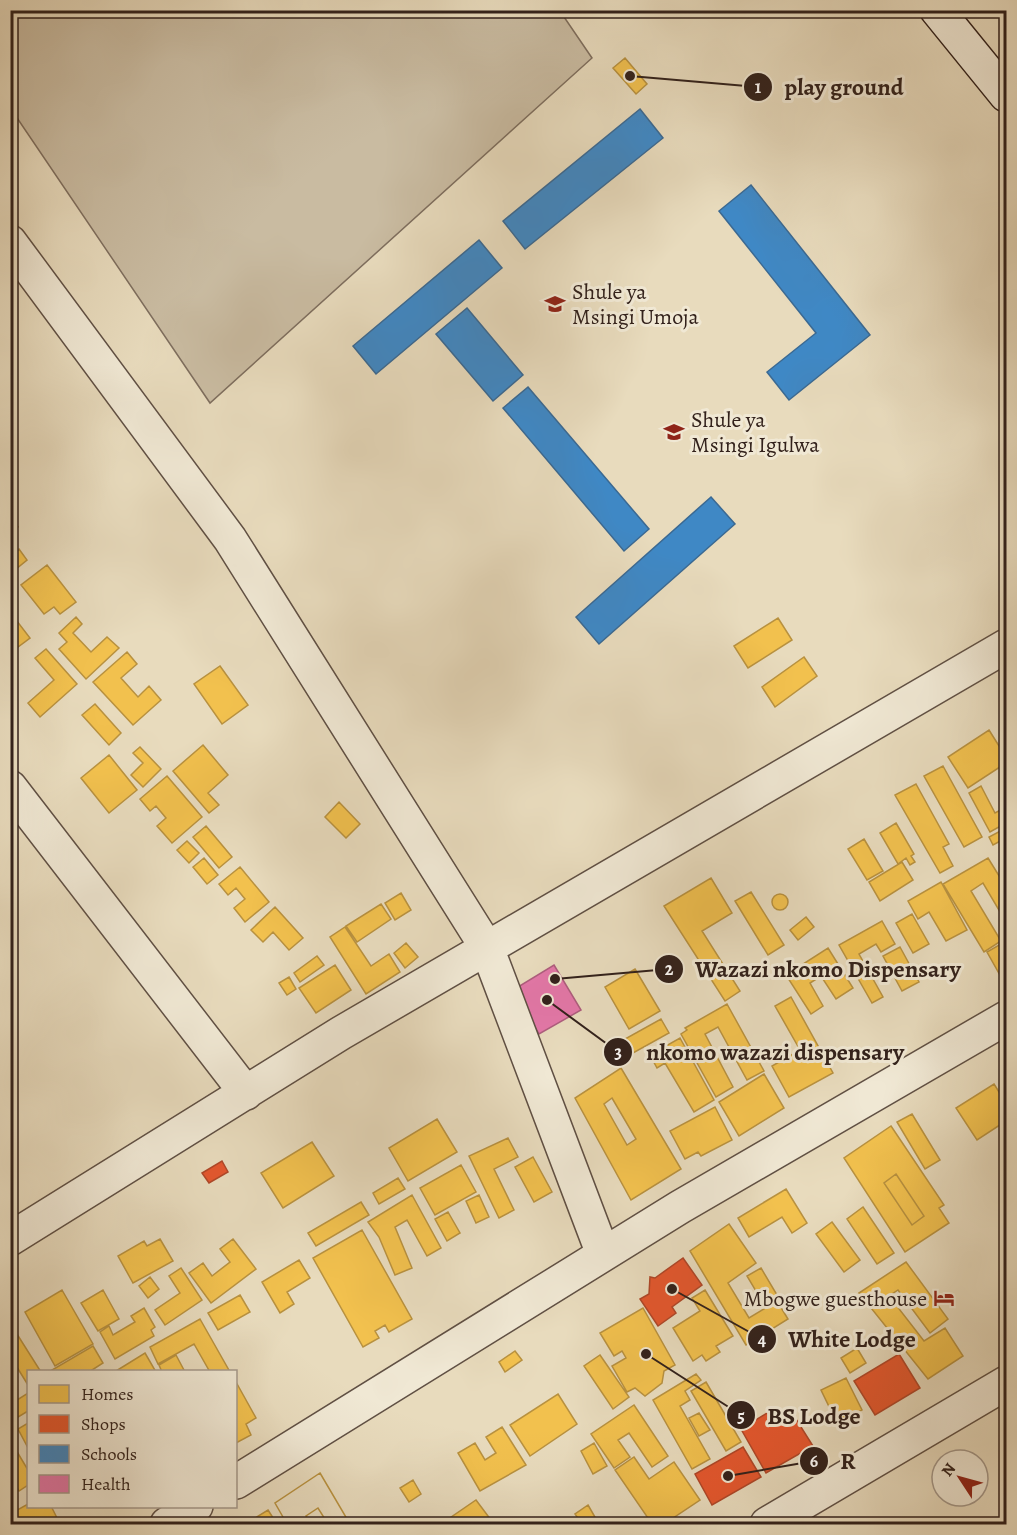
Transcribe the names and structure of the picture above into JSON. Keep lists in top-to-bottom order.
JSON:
{
  "places": {
    "other": [
      "play ground",
      "Wazazi nkomo Dispensary",
      "nkomo wazazi dispensary",
      "White Lodge",
      "BS Lodge",
      "R"
    ],
    "school or university": ["Shule ya Msingi Umoja", "Shule ya Msingi Igulwa"],
    "hotel": ["Mbogwe guesthouse"]
  },
  "legend": [
    "Homes",
    "Shops",
    "Schools",
    "Health"
  ],
  "north": "top left"
}
